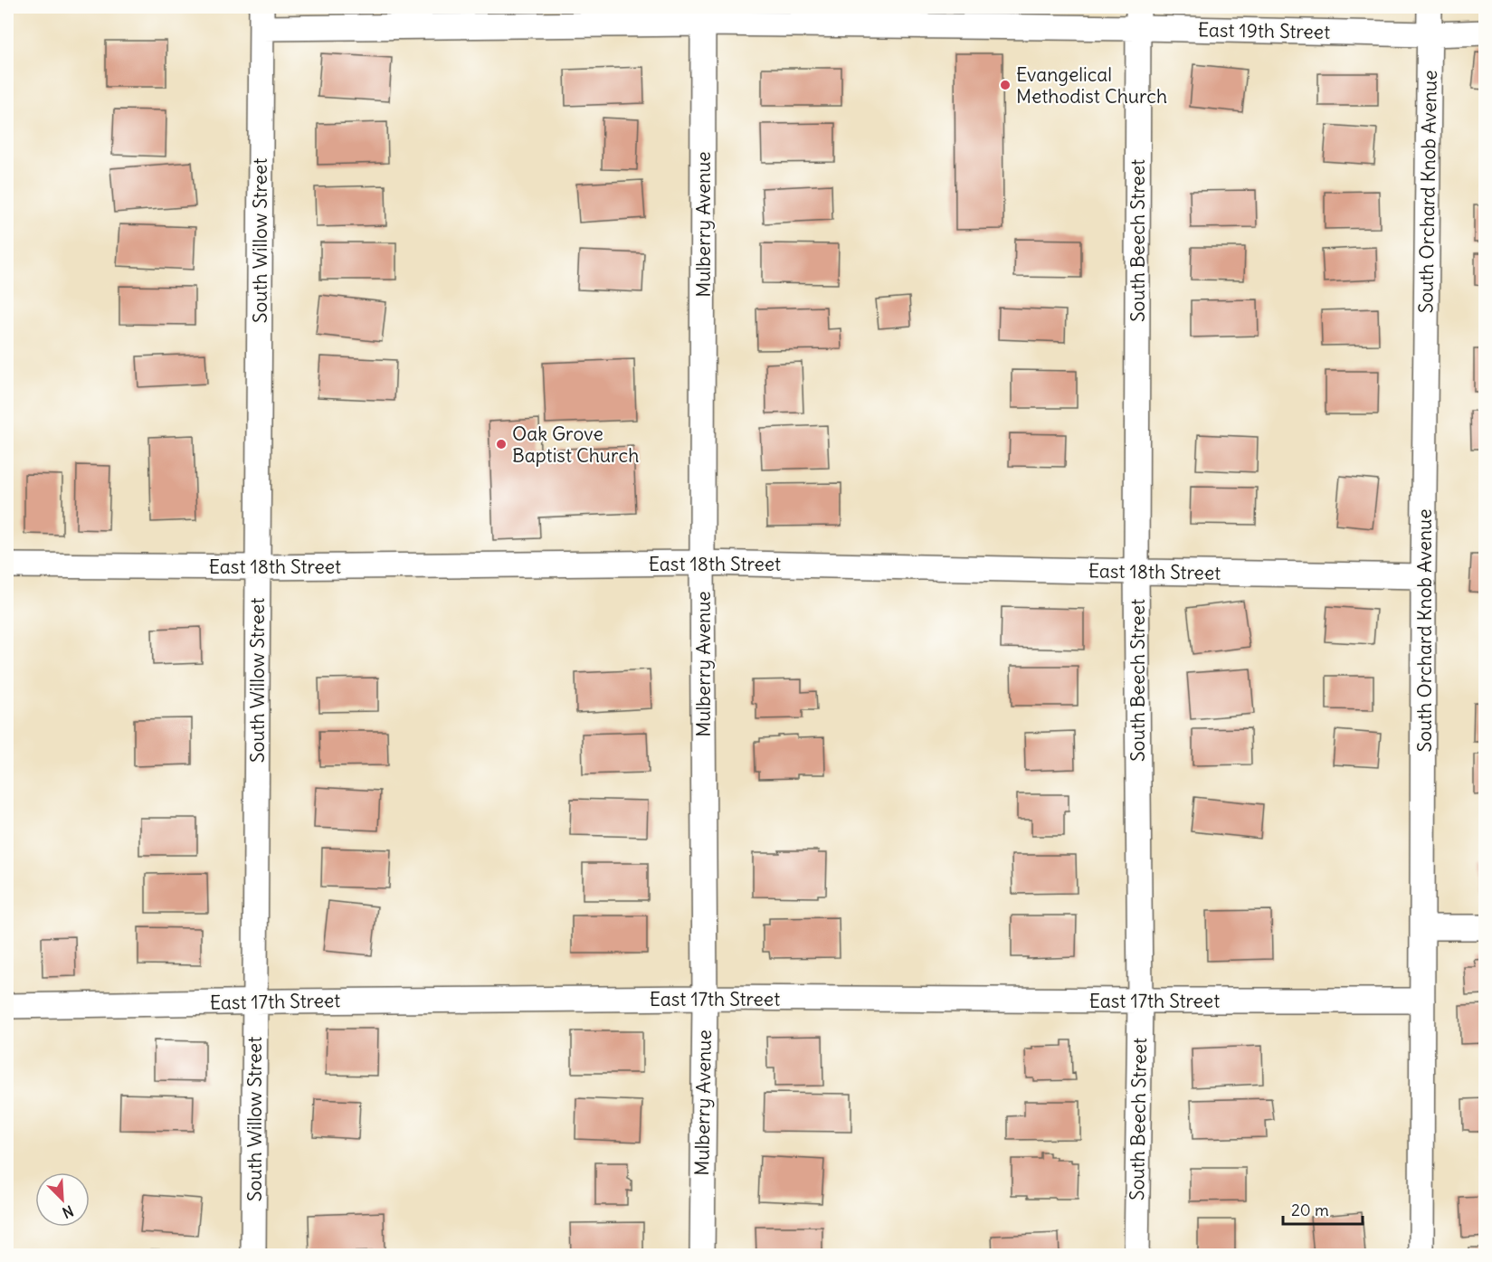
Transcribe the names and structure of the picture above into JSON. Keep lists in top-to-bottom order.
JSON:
{
  "streets": {
    "street": [
      "East 19th Street",
      "South Orchard Knob Avenue",
      "Mulberry Avenue",
      "South Willow Street",
      "South Beech Street",
      "East 18th Street",
      "East 17th Street"
    ]
  },
  "crossings": [
    ["East 19th Street", "South Orchard Knob Avenue"],
    ["East 19th Street", "Mulberry Avenue"],
    ["East 19th Street", "South Willow Street"],
    ["East 19th Street", "South Beech Street"],
    ["South Orchard Knob Avenue", "East 18th Street"],
    ["South Orchard Knob Avenue", "East 17th Street"],
    ["Mulberry Avenue", "East 18th Street"],
    ["Mulberry Avenue", "East 17th Street"],
    ["South Willow Street", "East 18th Street"],
    ["South Willow Street", "East 17th Street"],
    ["South Beech Street", "East 18th Street"],
    ["South Beech Street", "East 17th Street"]
  ],
  "places": ["Evangelical Methodist Church", "Oak Grove Baptist Church"],
  "scale_bar": "20 m",
  "north": "bottom right"
}
